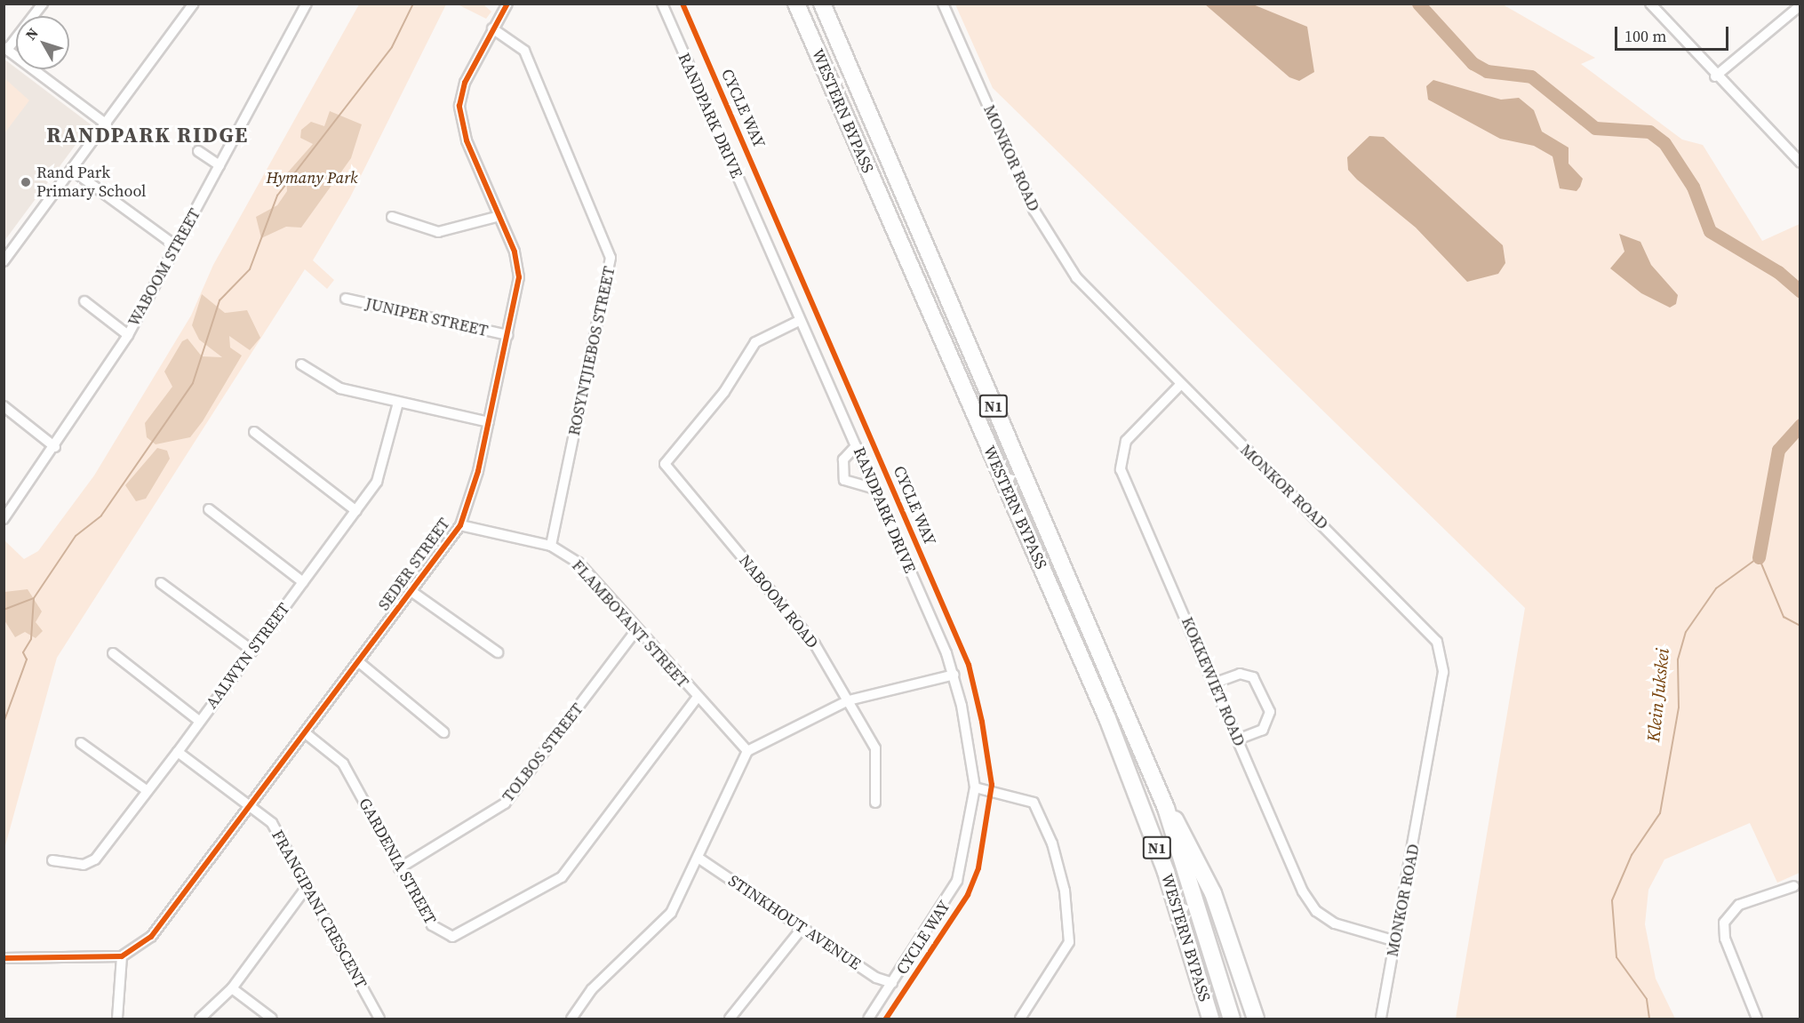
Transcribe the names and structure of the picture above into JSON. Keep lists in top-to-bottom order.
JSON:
{
  "streets": {
    "highway": ["WESTERN BYPASS", "N1"],
    "street": [
      "RANDPARK DRIVE",
      "MONKOR ROAD",
      "WABOOM STREET",
      "JUNIPER STREET",
      "ROSYNTJIEBOS STREET",
      "SEDER STREET",
      "NABOOM ROAD",
      "FLAMBOYANT STREET",
      "AALWYN STREET",
      "KOKKEWIET ROAD",
      "TOLBOS STREET",
      "GARDENIA STREET",
      "FRANGIPANI CRESCENT",
      "STINKHOUT AVENUE"
    ],
    "cycle path": ["CYCLE WAY"]
  },
  "crossings": [
    ["RANDPARK DRIVE", "NABOOM ROAD"],
    ["RANDPARK DRIVE", "STINKHOUT AVENUE"],
    ["MONKOR ROAD", "KOKKEWIET ROAD"],
    ["JUNIPER STREET", "SEDER STREET"],
    ["ROSYNTJIEBOS STREET", "SEDER STREET"],
    ["ROSYNTJIEBOS STREET", "FLAMBOYANT STREET"],
    ["SEDER STREET", "FLAMBOYANT STREET"],
    ["SEDER STREET", "GARDENIA STREET"],
    ["SEDER STREET", "FRANGIPANI CRESCENT"],
    ["FLAMBOYANT STREET", "TOLBOS STREET"],
    ["FLAMBOYANT STREET", "GARDENIA STREET"],
    ["AALWYN STREET", "FRANGIPANI CRESCENT"],
    ["TOLBOS STREET", "GARDENIA STREET"]
  ],
  "districts": ["RANDPARK RIDGE"],
  "water": ["Klein Jukskei"],
  "parks": ["Hymany Park"],
  "places": ["Rand Park Primary School"],
  "scale_bar": "100 m",
  "north": "top left"
}
